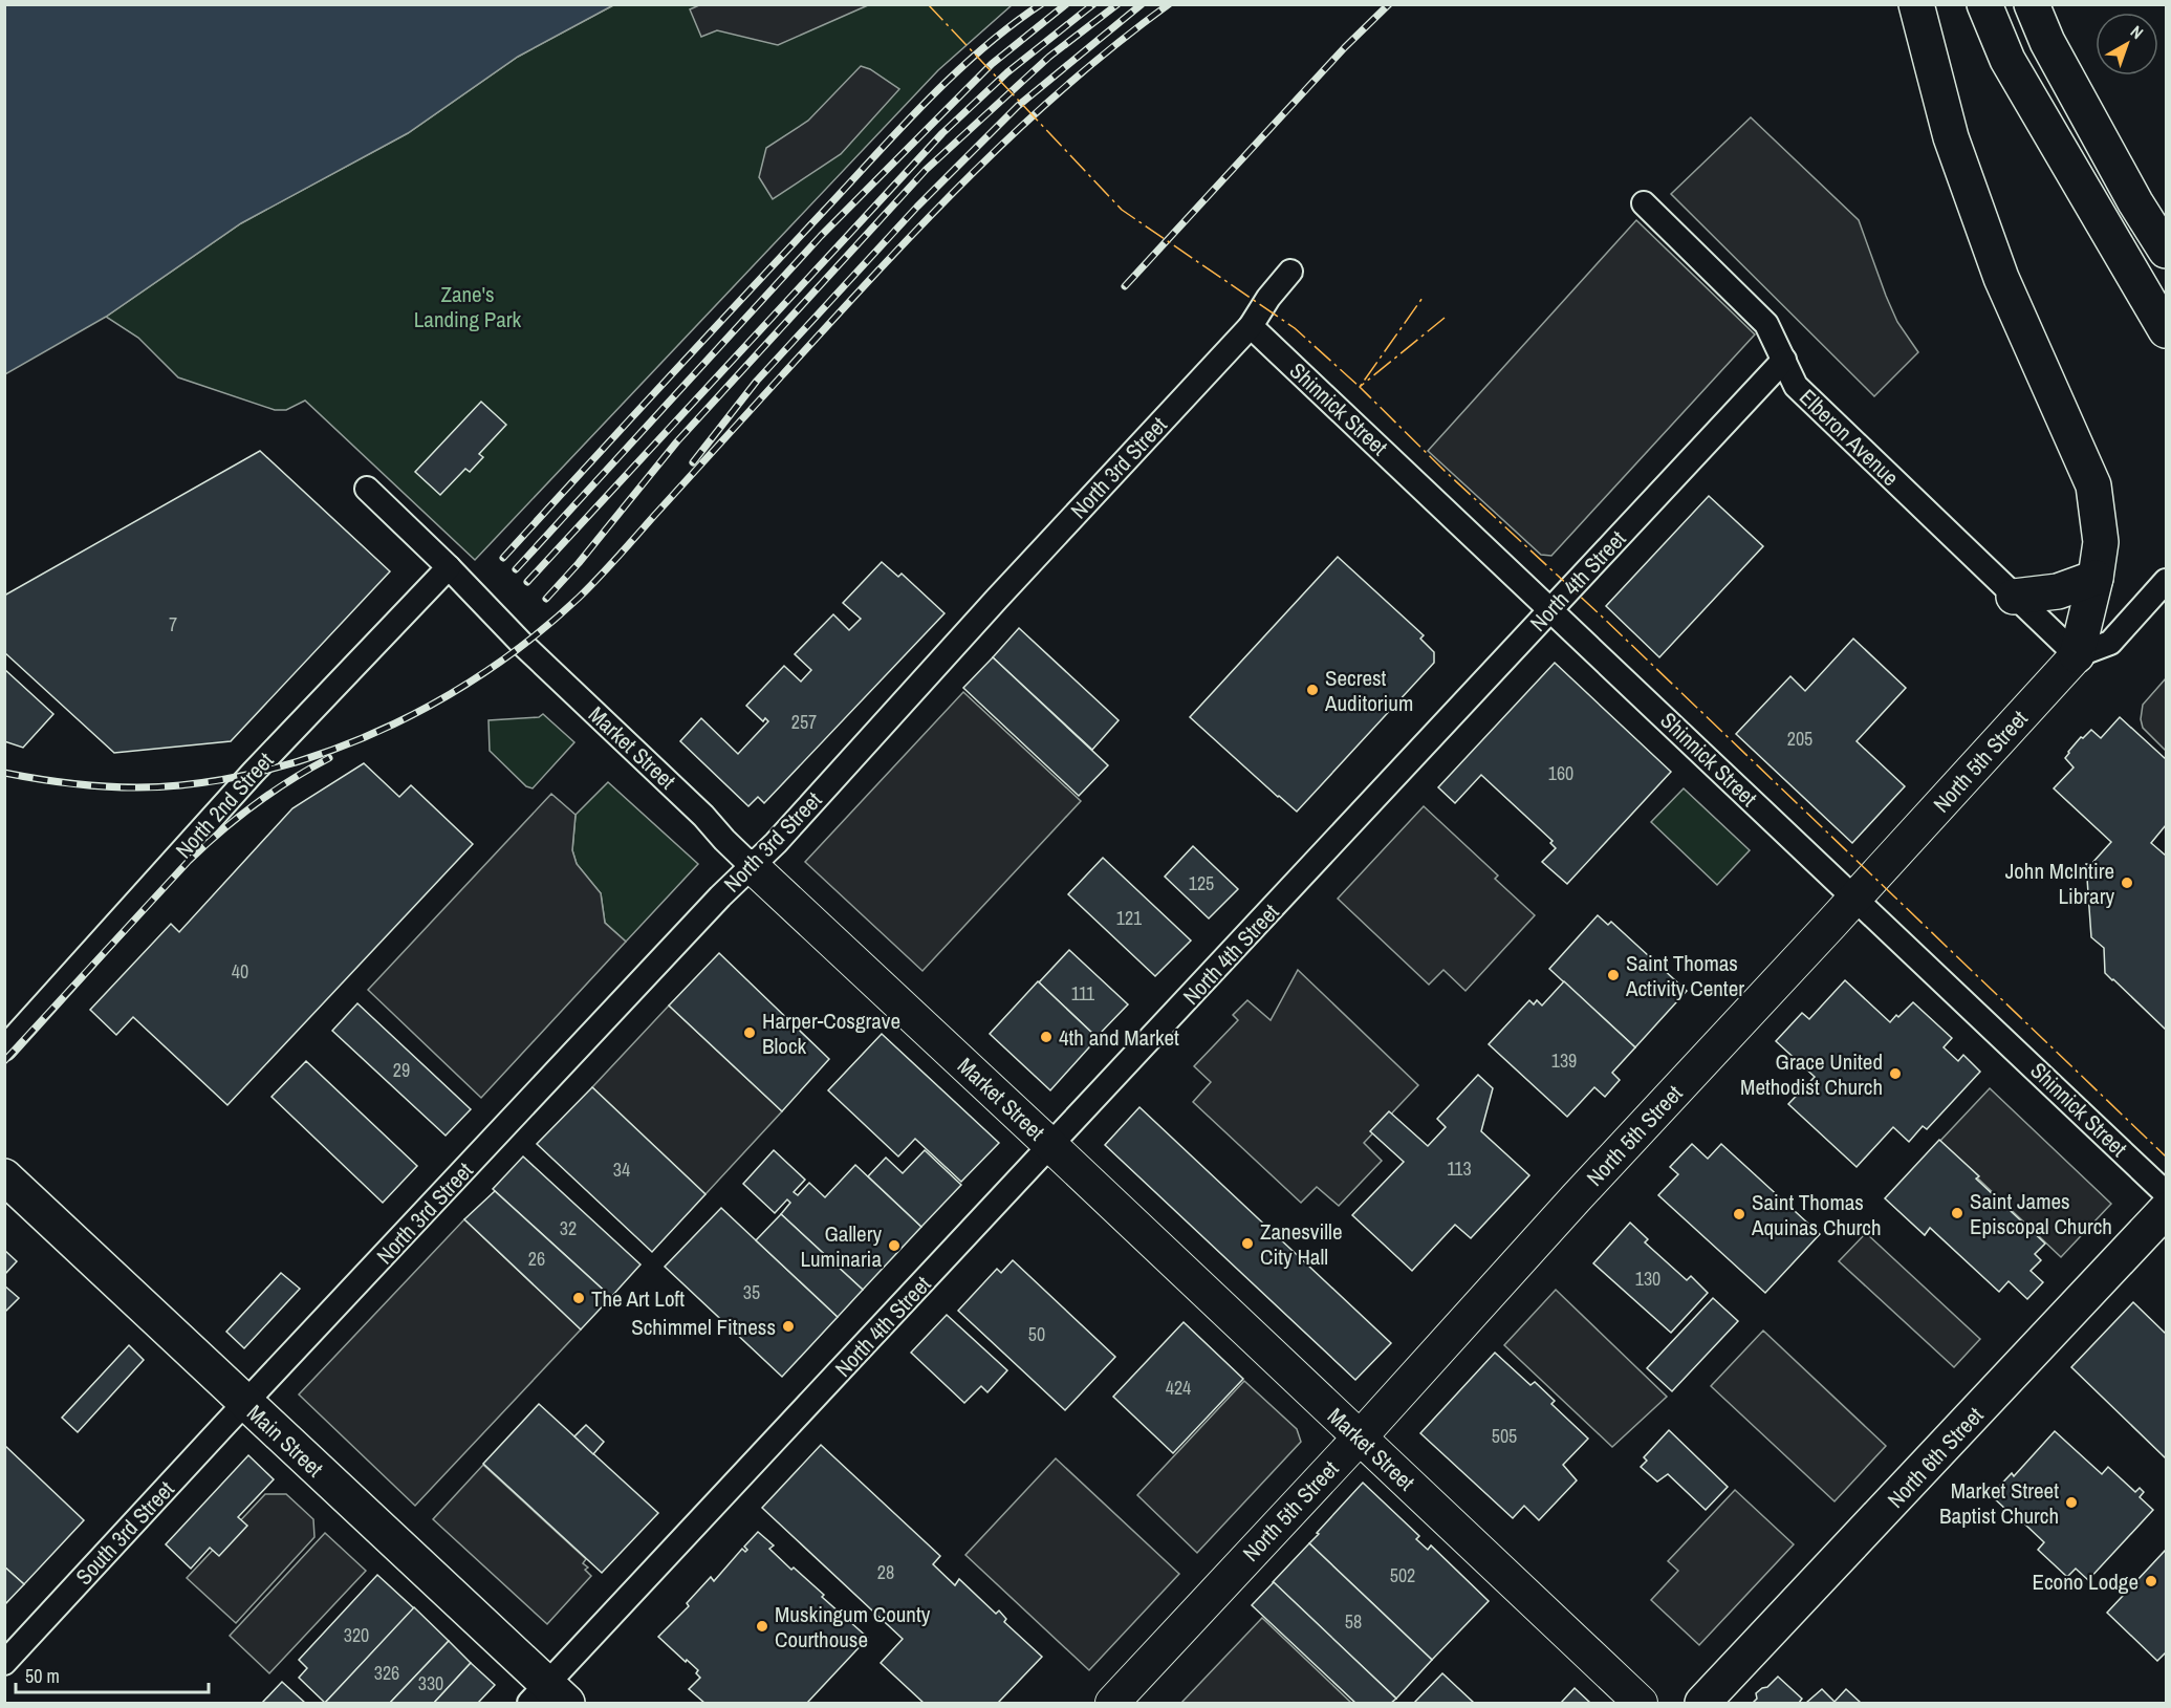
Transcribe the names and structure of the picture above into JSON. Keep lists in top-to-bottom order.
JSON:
{
  "streets": {
    "main road": [
      "Market Street",
      "North 5th Street",
      "Main Street",
      "North 6th Street"
    ],
    "street": [
      "Shinnick Street",
      "Elberon Avenue",
      "North 3rd Street",
      "North 4th Street",
      "North 2nd Street",
      "South 3rd Street"
    ]
  },
  "crossings": [
    ["Shinnick Street", "North 3rd Street"],
    ["Shinnick Street", "North 4th Street"],
    ["Shinnick Street", "North 5th Street"],
    ["Elberon Avenue", "North 4th Street"],
    ["Elberon Avenue", "North 5th Street"],
    ["North 3rd Street", "Market Street"],
    ["North 3rd Street", "Main Street"],
    ["North 3rd Street", "South 3rd Street"],
    ["North 4th Street", "Market Street"],
    ["North 4th Street", "Main Street"],
    ["Market Street", "North 5th Street"],
    ["Market Street", "North 2nd Street"],
    ["Main Street", "South 3rd Street"]
  ],
  "parks": ["Zane's Landing Park"],
  "places": [
    "Secrest Auditorium",
    "John McIntire Library",
    "Saint Thomas Activity Center",
    "Harper-Cosgrave Block",
    "4th and Market",
    "Grace United Methodist Church",
    "Saint James Episcopal Church",
    "Saint Thomas Aquinas Church",
    "Zanesville City Hall",
    "Gallery Luminaria",
    "The Art Loft",
    "Schimmel Fitness",
    "Market Street Baptist Church",
    "Econo Lodge",
    "Muskingum County Courthouse"
  ],
  "house_numbers": [
    "7",
    "257",
    "205",
    "160",
    "125",
    "121",
    "40",
    "111",
    "139",
    "29",
    "113",
    "34",
    "32",
    "26",
    "130",
    "35",
    "50",
    "424",
    "505",
    "28",
    "502",
    "58",
    "320",
    "326",
    "330"
  ],
  "scale_bar": "50 m",
  "north": "top right"
}
